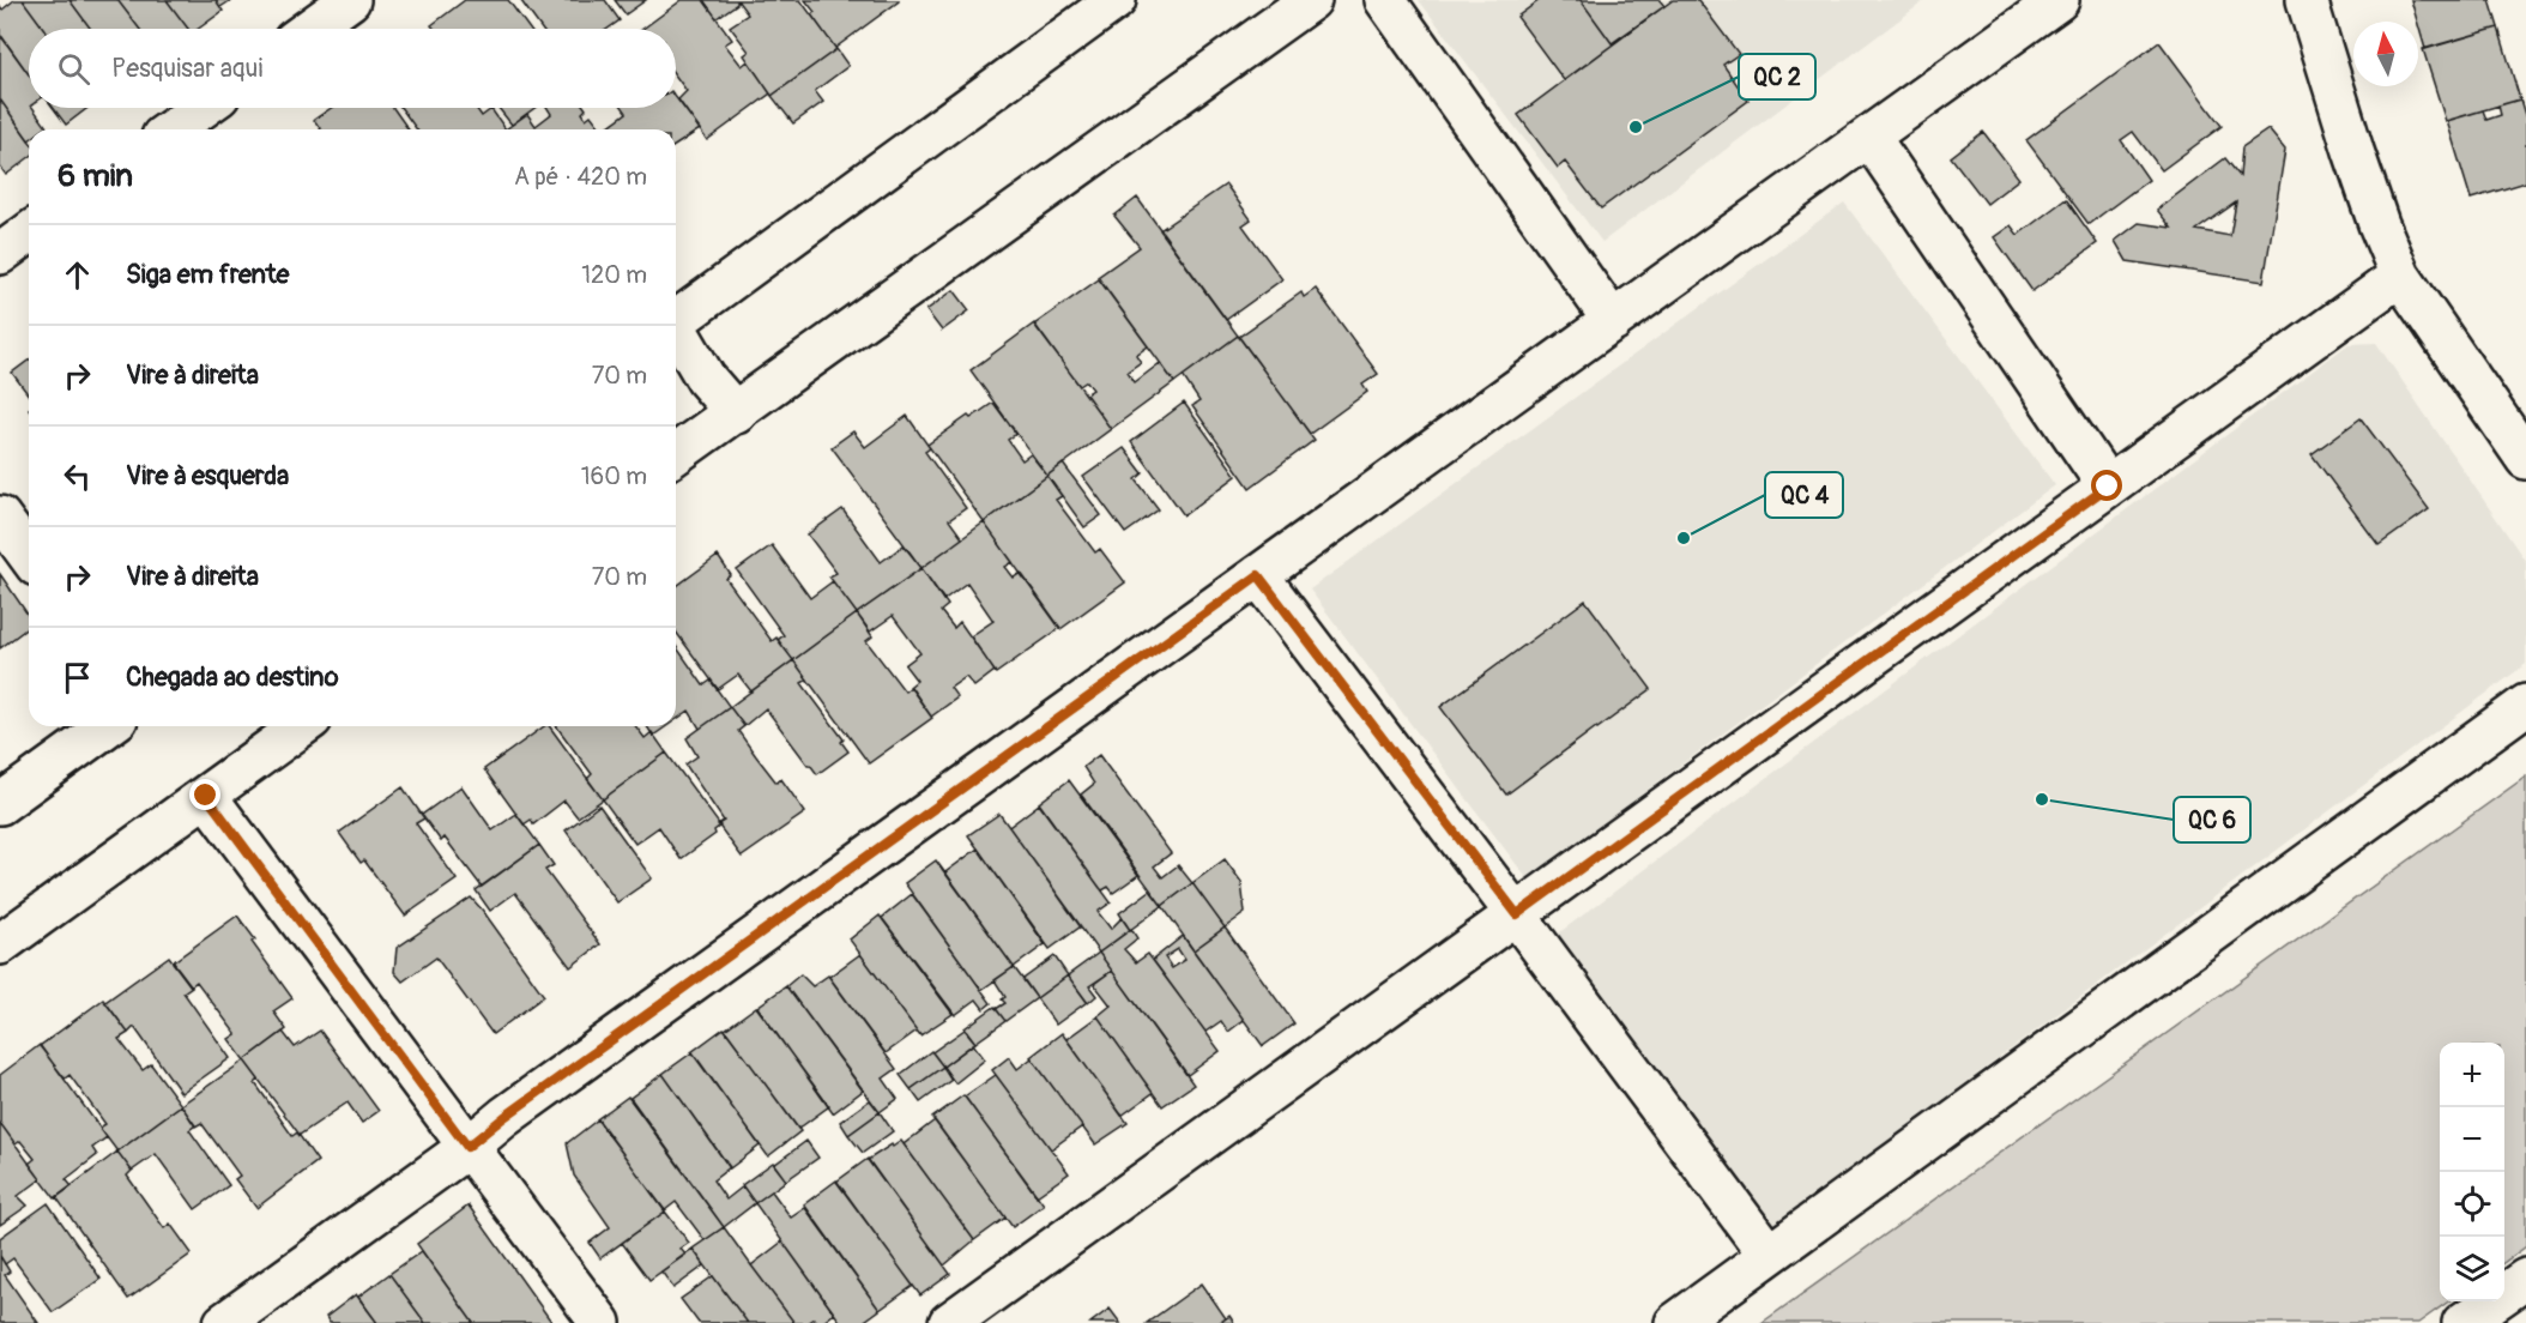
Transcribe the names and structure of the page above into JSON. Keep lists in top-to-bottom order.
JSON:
{
  "places": ["QC 2", "QC 4", "QC 6"],
  "north": "top",
  "page": {
    "search": "Pesquisar aqui",
    "heading": ["6 min", "A pé · 420 m"],
    "list": [
      ["Siga em frente", "120 m"],
      ["Vire à direita", "70 m"],
      ["Vire à esquerda", "160 m"],
      ["Vire à direita", "70 m"],
      "Chegada ao destino"
    ],
    "map_buttons": ["+", "−"]
  }
}
